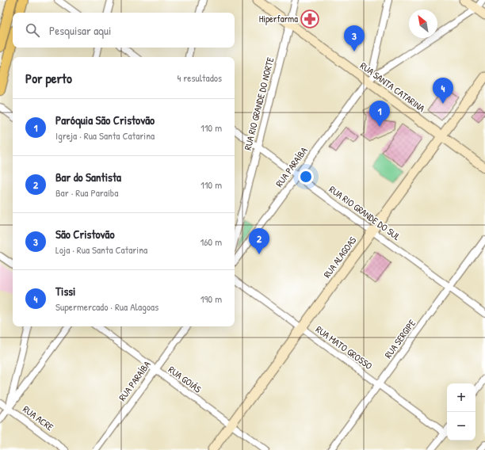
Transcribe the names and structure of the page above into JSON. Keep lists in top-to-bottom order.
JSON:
{
  "streets": {
    "street": [
      "RUA SANTA CATARINA",
      "RUA RIO GRANDE DO NORTE",
      "RUA PARAÍBA",
      "RUA RIO GRANDE DO SUL",
      "RUA ALAGOAS",
      "RUA SERGIPE",
      "RUA MATO GROSSO",
      "RUA GOIÁS",
      "RUA ACRE"
    ]
  },
  "crossings": [
    ["RUA SANTA CATARINA", "RUA RIO GRANDE DO NORTE"],
    ["RUA SANTA CATARINA", "RUA PARAÍBA"],
    ["RUA SANTA CATARINA", "RUA ALAGOAS"],
    ["RUA RIO GRANDE DO NORTE", "RUA RIO GRANDE DO SUL"],
    ["RUA PARAÍBA", "RUA RIO GRANDE DO SUL"],
    ["RUA PARAÍBA", "RUA GOIÁS"],
    ["RUA RIO GRANDE DO SUL", "RUA ALAGOAS"],
    ["RUA RIO GRANDE DO SUL", "RUA SERGIPE"],
    ["RUA ALAGOAS", "RUA MATO GROSSO"],
    ["RUA ALAGOAS", "RUA GOIÁS"],
    ["RUA SERGIPE", "RUA MATO GROSSO"]
  ],
  "places": {
    "pharmacy": ["Hiperfarma"]
  },
  "north": "top left",
  "page": {
    "search": "Pesquisar aqui",
    "pins": [
      "3",
      "4",
      "1",
      "2"
    ],
    "heading": ["Por perto", "4 resultados"],
    "list": [
      {
        "mark": "1",
        "name": "Paróquia São Cristovão",
        "note": "Igreja · Rua Santa Catarina",
        "value": "110 m"
      },
      {
        "mark": "2",
        "name": "Bar do Santista",
        "note": "Bar · Rua Paraíba",
        "value": "110 m"
      },
      {
        "mark": "3",
        "name": "São Cristovão",
        "note": "Loja · Rua Santa Catarina",
        "value": "160 m"
      },
      {
        "mark": "4",
        "name": "Tissi",
        "note": "Supermercado · Rua Alagoas",
        "value": "190 m"
      }
    ],
    "map_buttons": ["+", "−"]
  }
}
